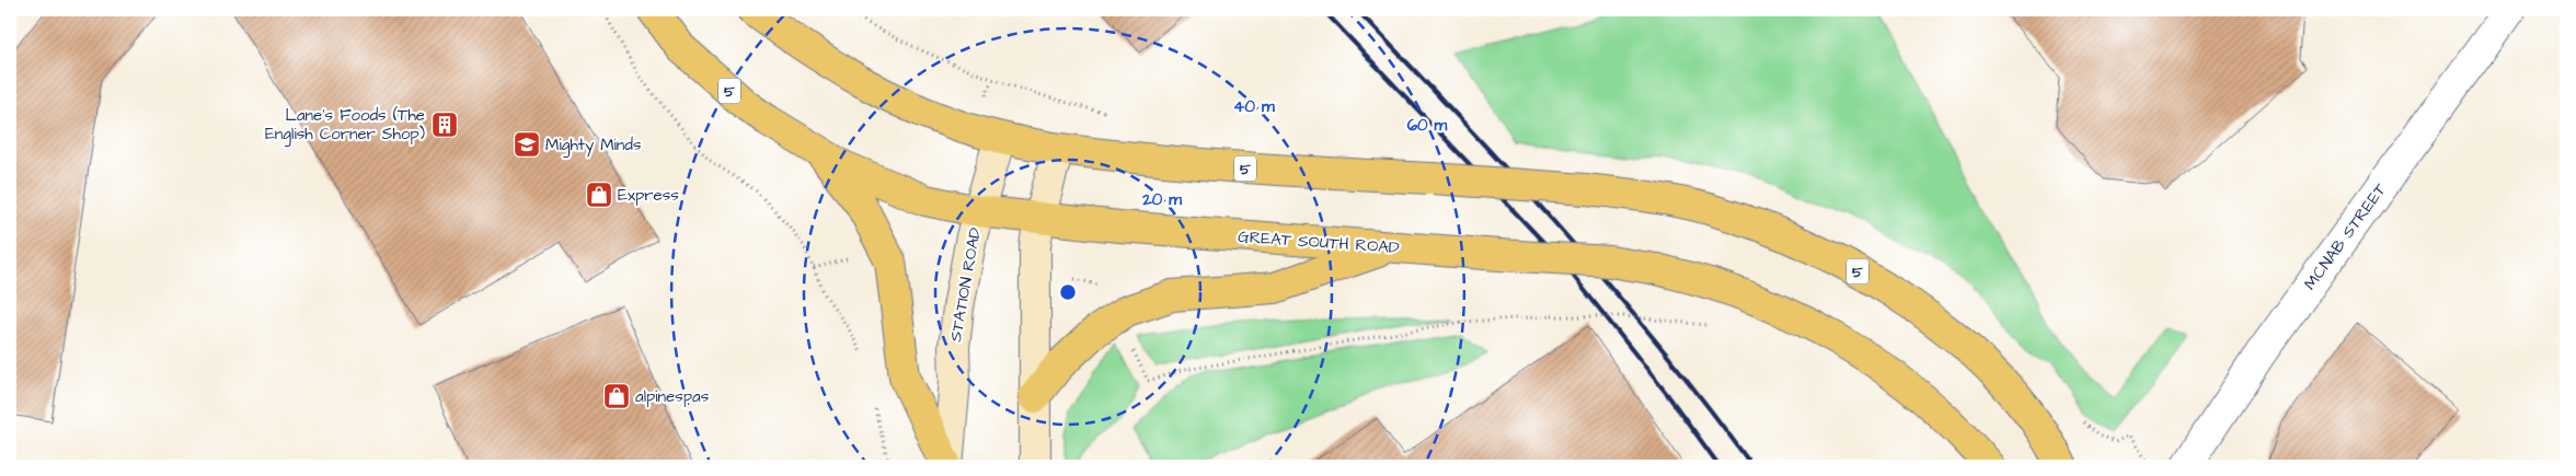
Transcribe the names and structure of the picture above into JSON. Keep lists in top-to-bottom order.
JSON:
{
  "streets": {
    "main road": ["5", "GREAT SOUTH ROAD", "STATION ROAD"],
    "street": ["MCNAB STREET"]
  },
  "crossings": [
    ["5", "STATION ROAD"],
    ["GREAT SOUTH ROAD", "STATION ROAD"]
  ],
  "places": {
    "building": ["Lane's Foods (The English Corner Shop)"],
    "school or university": ["Mighty Minds"],
    "shop": ["Express", "alpinespas"]
  },
  "rings": ["40 m", "60 m", "20 m"]
}
